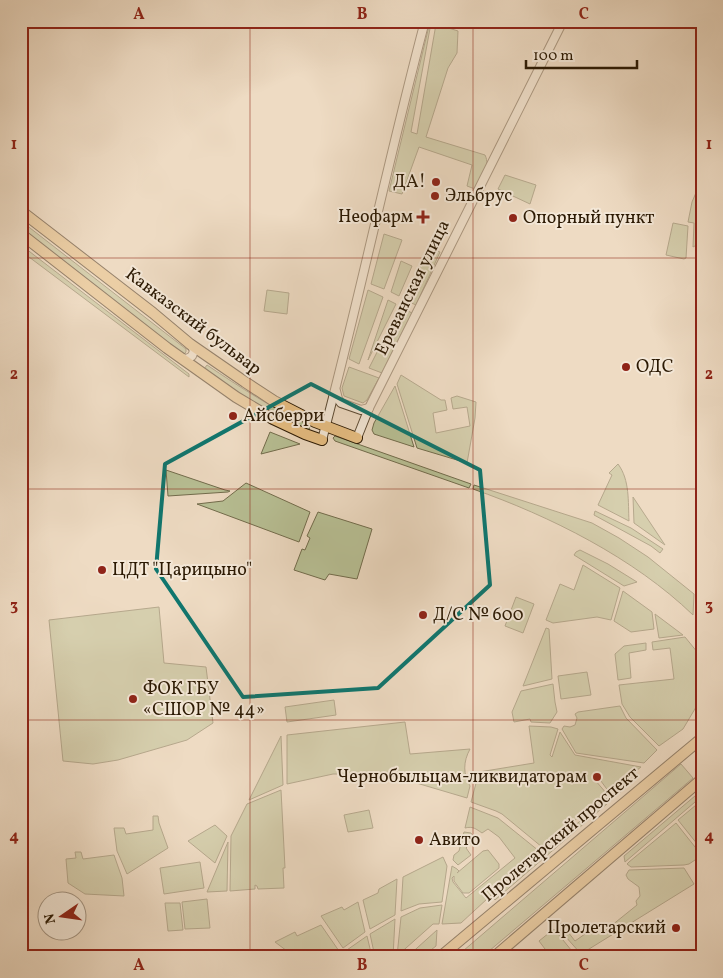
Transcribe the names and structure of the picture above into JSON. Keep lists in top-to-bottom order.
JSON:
{
  "streets": {
    "main road": ["Кавказский бульвар", "Пролетарский проспект"],
    "street": ["Ереванская улица"]
  },
  "crossings": [
    ["Ереванская улица", "Кавказский бульвар"]
  ],
  "places": {
    "other": [
      "ДА!",
      "Эльбрус",
      "Опорный пункт",
      "ОДС",
      "Айсберри",
      "ЦДТ \"Царицыно\"",
      "Д/C № 600",
      "ФОК ГБУ «СШОР № 44»",
      "Чернобыльцам-ликвидаторам",
      "Авито",
      "Пролетарский"
    ],
    "health": ["Неофарм"]
  },
  "scale_bar": "100 m",
  "north": "left",
  "grid": {
    "columns": ["A", "B", "C"],
    "rows": [
      "1",
      "2",
      "3",
      "4"
    ]
  }
}
